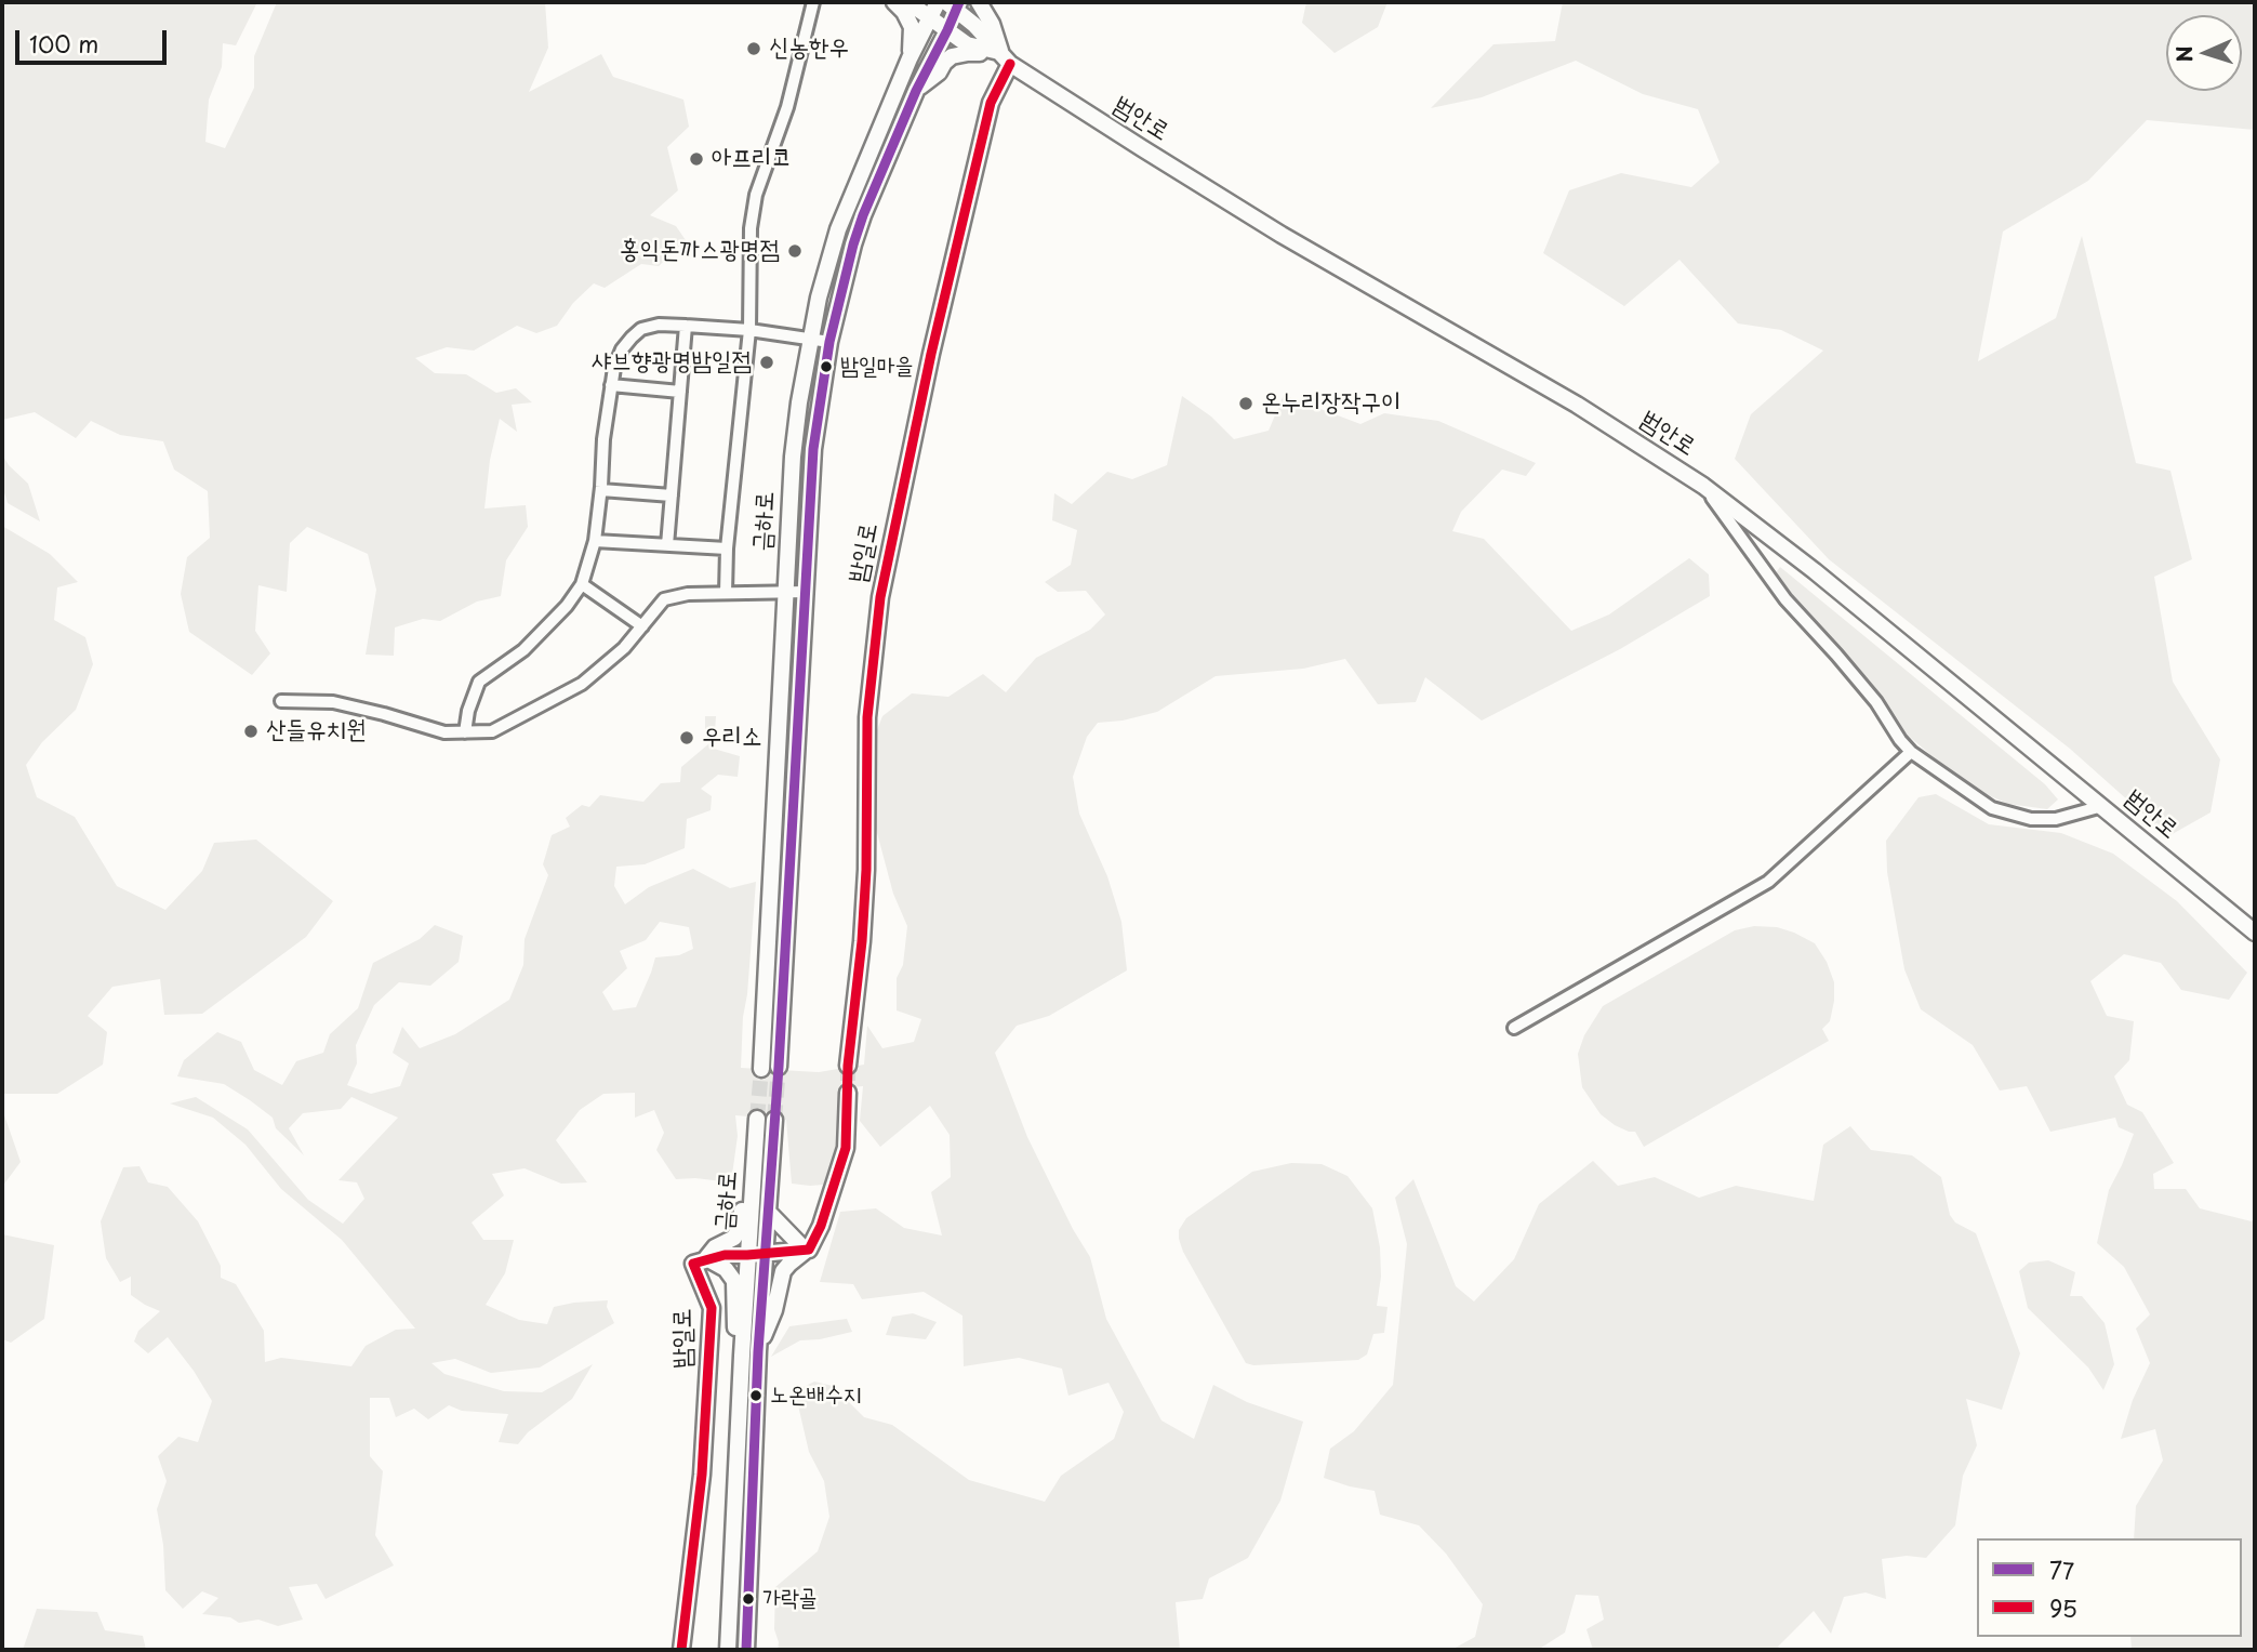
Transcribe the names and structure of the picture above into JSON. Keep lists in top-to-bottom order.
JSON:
{
  "streets": {
    "main road": ["범안로", "금하로", "밤일로"]
  },
  "crossings": [
    ["범안로", "금하로"],
    ["범안로", "밤일로"]
  ],
  "places": [
    "신농한우",
    "아프리코",
    "홍익돈까스광명점",
    "샤브향광명밤일점",
    "밤일마을",
    "온누리장작구이",
    "산들유치원",
    "우리소",
    "노온배수지",
    "가락골"
  ],
  "lines": ["transit line 77", "transit line 95"],
  "legend": ["77", "95"],
  "scale_bar": "100 m",
  "north": "left"
}
